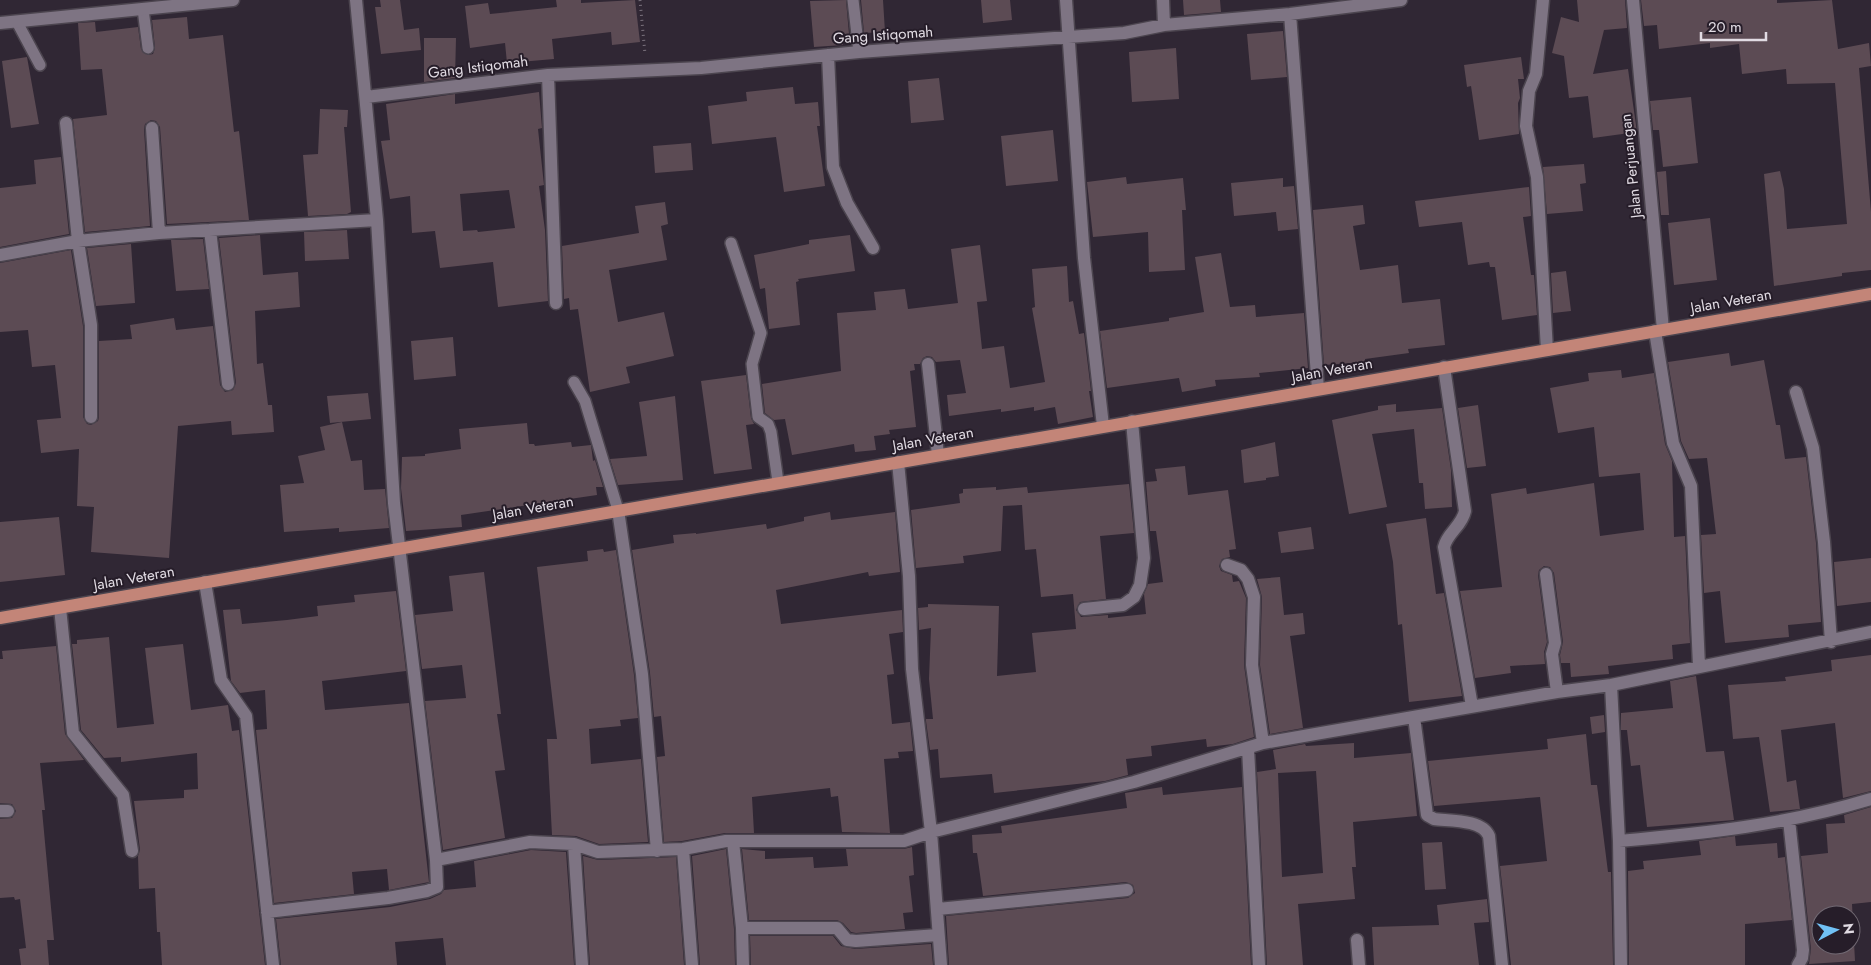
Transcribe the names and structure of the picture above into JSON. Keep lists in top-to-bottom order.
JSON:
{
  "streets": {
    "main road": ["Jalan Veteran"],
    "street": ["Gang Istiqomah", "Jalan Perjuangan"]
  },
  "crossings": [
    ["Jalan Perjuangan", "Jalan Veteran"]
  ],
  "scale_bar": "20 m",
  "north": "right"
}
